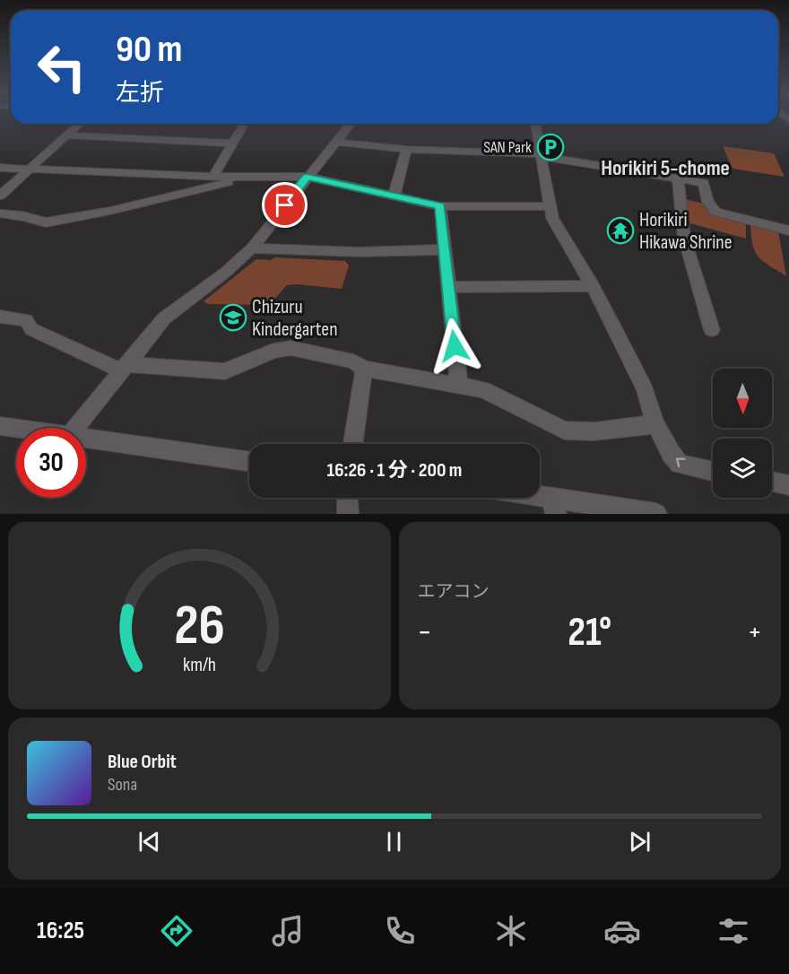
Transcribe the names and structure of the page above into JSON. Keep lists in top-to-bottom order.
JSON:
{
  "districts": ["Horikiri 5-chome"],
  "places": {
    "parking": ["SAN Park"],
    "temple": ["Horikiri Hikawa Shrine"],
    "school or university": ["Chizuru Kindergarten"]
  },
  "north": "bottom",
  "page": {
    "turn": ["90 m", "左折"],
    "limit": "30",
    "trip": "16:26 · 1 分 · 200 m",
    "tile": "エアコン",
    "heat": ["−", "21°", "+"],
    "song": ["Blue Orbit", "Sona"],
    "tabs": "16:25",
    "gauge": ["26", "km/h"]
  }
}
